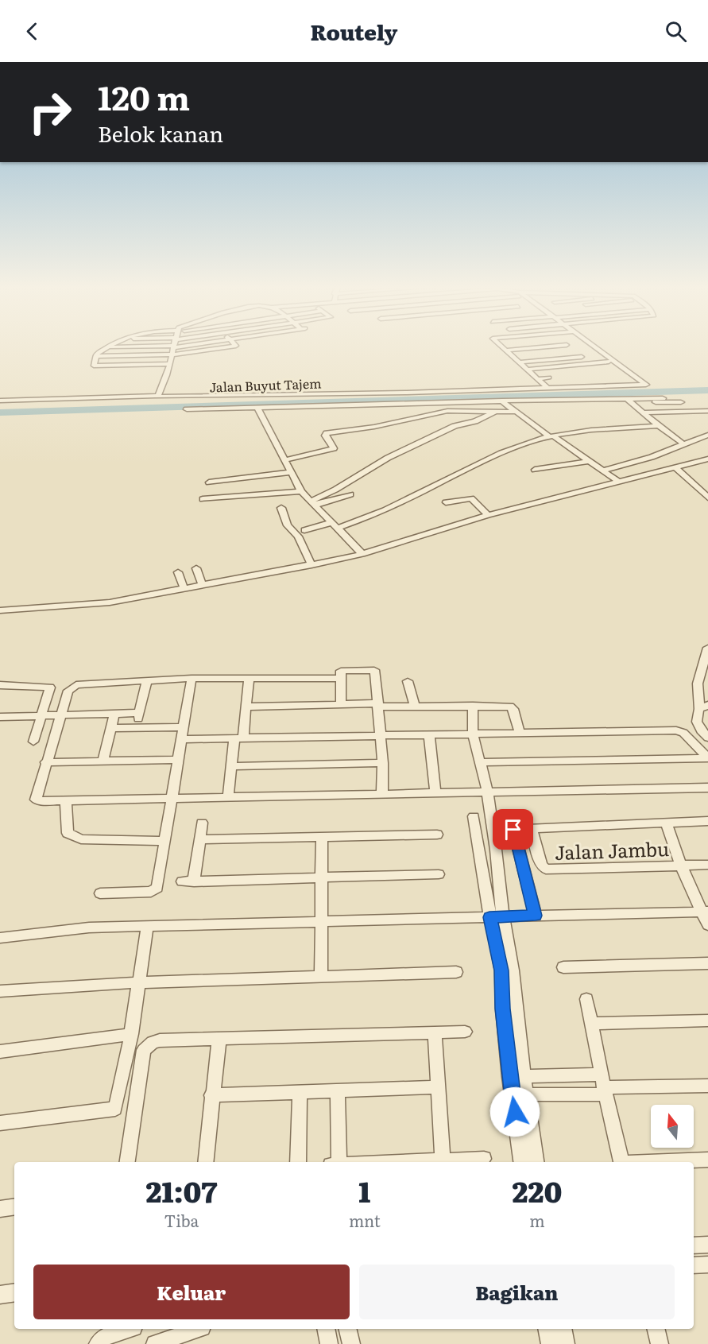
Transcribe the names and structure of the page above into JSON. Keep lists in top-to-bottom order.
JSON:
{
  "streets": {
    "street": ["Jalan Buyut Tajem", "Jalan Jambu"]
  },
  "north": "top",
  "page": {
    "header": "Routely",
    "turn": ["120 m", "Belok kanan"],
    "eta": [
      "21:07",
      "Tiba",
      "1",
      "mnt",
      "220",
      "m"
    ],
    "buttons": ["Keluar", "Bagikan"]
  }
}
